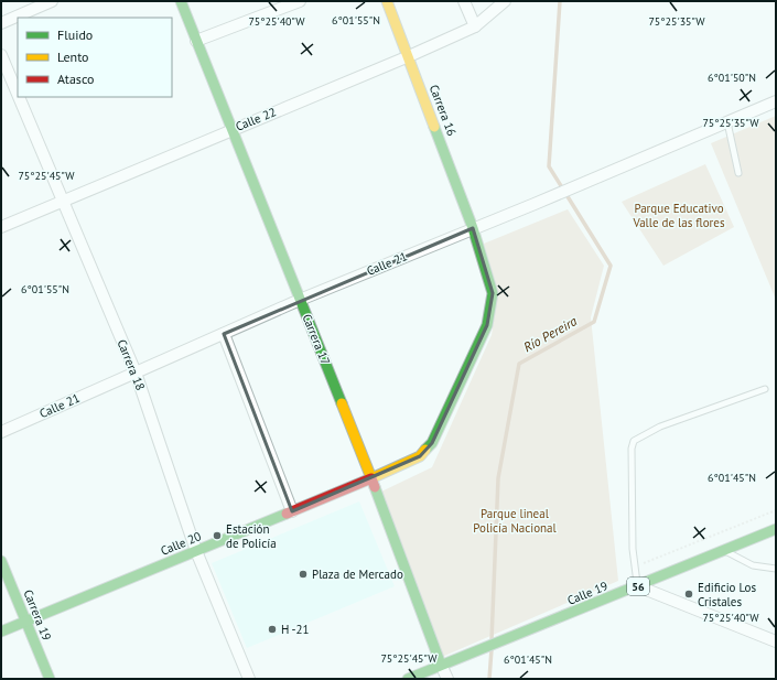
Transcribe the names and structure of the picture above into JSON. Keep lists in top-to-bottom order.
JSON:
{
  "streets": {
    "main road": [
      "Carrera 16",
      "Carrera 17",
      "Calle 20",
      "56",
      "Calle 19",
      "Carrera 19"
    ],
    "street": ["Calle 22", "Calle 21", "Carrera 18"]
  },
  "crossings": [
    ["Carrera 16", "Calle 22"],
    ["Carrera 16", "Calle 21"],
    ["Carrera 16", "Carrera 17"],
    ["Carrera 16", "Calle 20"],
    ["Calle 22", "Carrera 17"],
    ["Calle 22", "Carrera 18"],
    ["Calle 21", "Carrera 17"],
    ["Calle 21", "Carrera 18"],
    ["Carrera 17", "Calle 20"],
    ["Carrera 17", "Calle 19"],
    ["Carrera 18", "Calle 20"],
    ["Calle 20", "Carrera 19"]
  ],
  "water": ["Río Pereira"],
  "parks": ["Parque Educativo Valle de las flores", "Parque lineal Policía Nacional"],
  "places": [
    "Estación de Policía",
    "Plaza de Mercado",
    "Edificio Los Cristales",
    "H -21"
  ],
  "legend": ["Fluido", "Lento", "Atasco"],
  "coordinates": [
    "6°01'55\"N",
    "75°25'40\"W",
    "75°25'35\"W",
    "6°01'50\"N",
    "75°25'45\"W",
    "6°01'45\"N"
  ]
}
